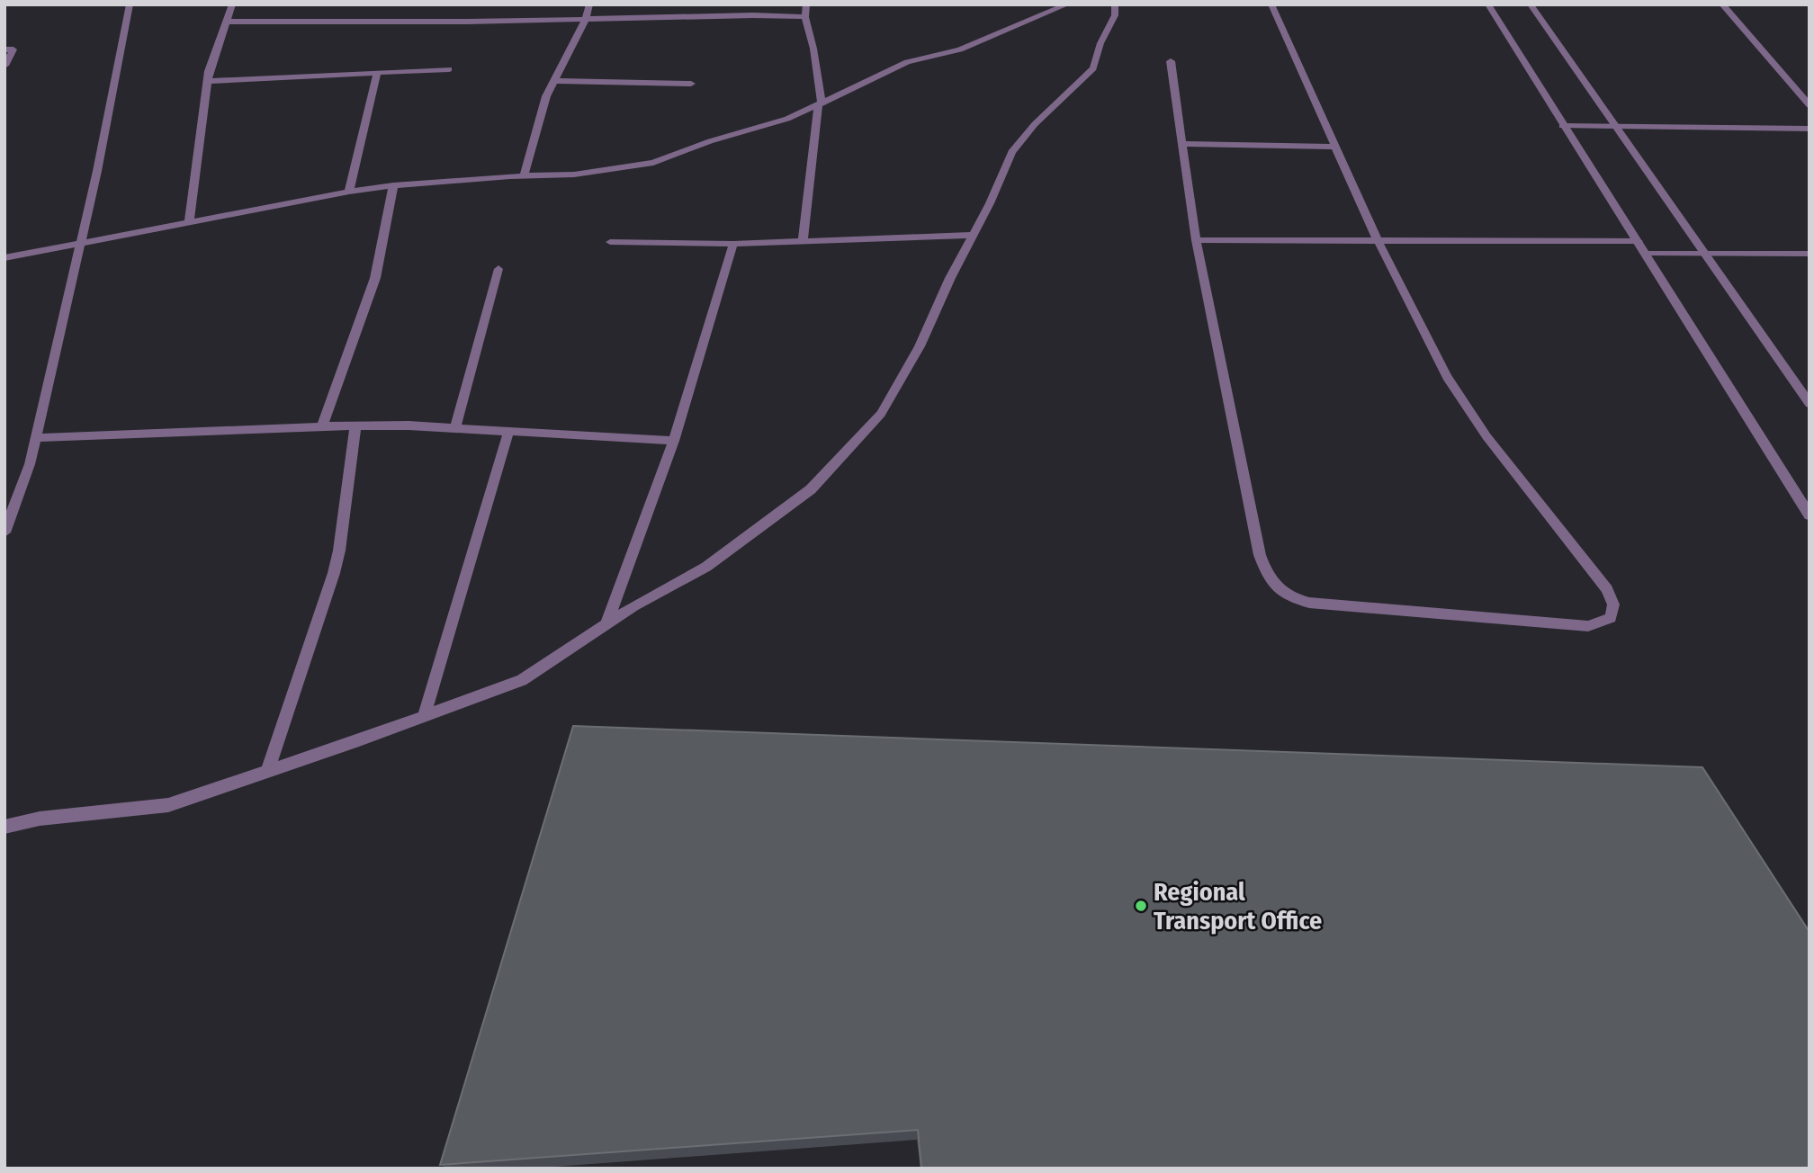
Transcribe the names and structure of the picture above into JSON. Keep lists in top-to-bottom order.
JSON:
{
  "places": ["Regional Transport Office"]
}
